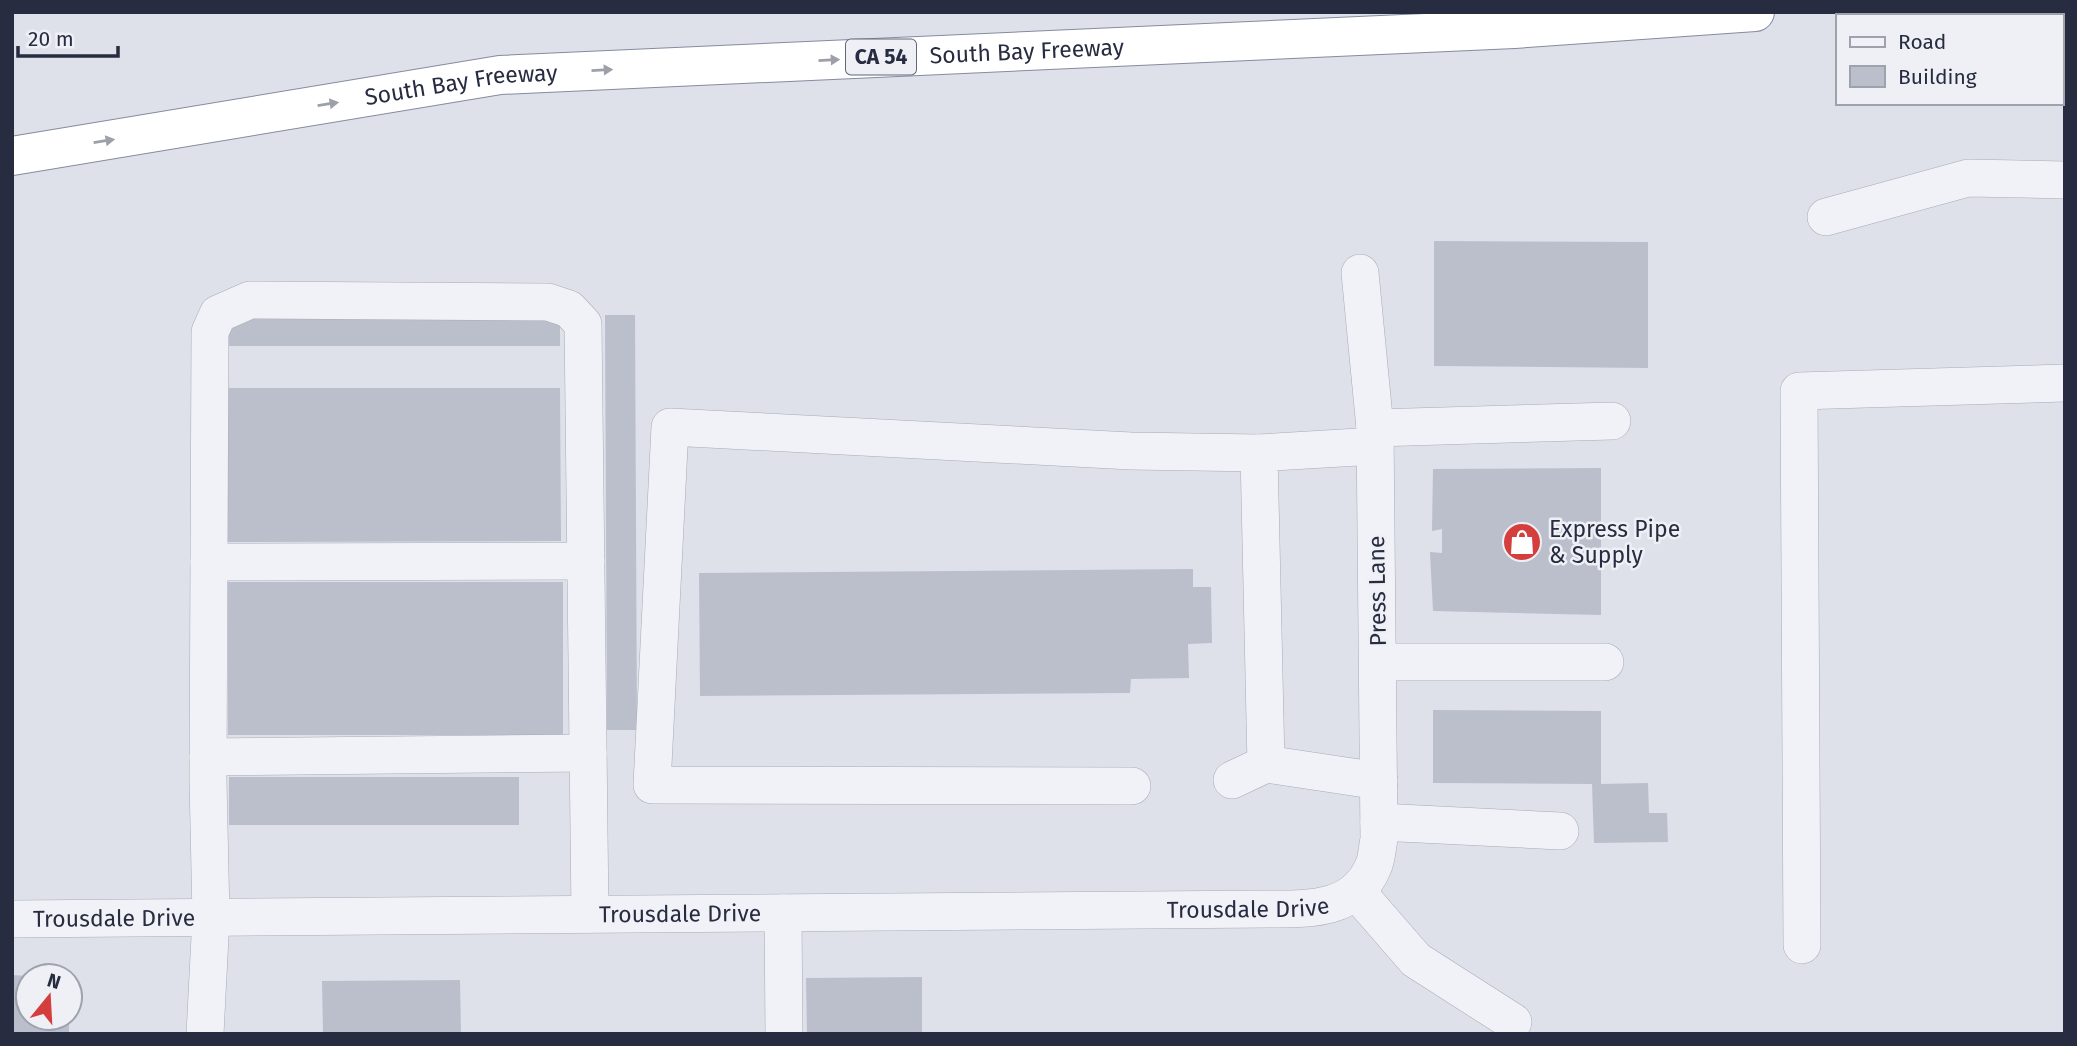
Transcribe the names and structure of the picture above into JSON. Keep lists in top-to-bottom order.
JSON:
{
  "streets": {
    "highway": ["South Bay Freeway", "CA 54"],
    "street": ["Press Lane", "Trousdale Drive"]
  },
  "crossings": [
    ["Press Lane", "Trousdale Drive"]
  ],
  "one_way": ["South Bay Freeway"],
  "places": {
    "shop": ["Express Pipe & Supply"]
  },
  "legend": ["Road", "Building"],
  "scale_bar": "20 m",
  "north": "top"
}
